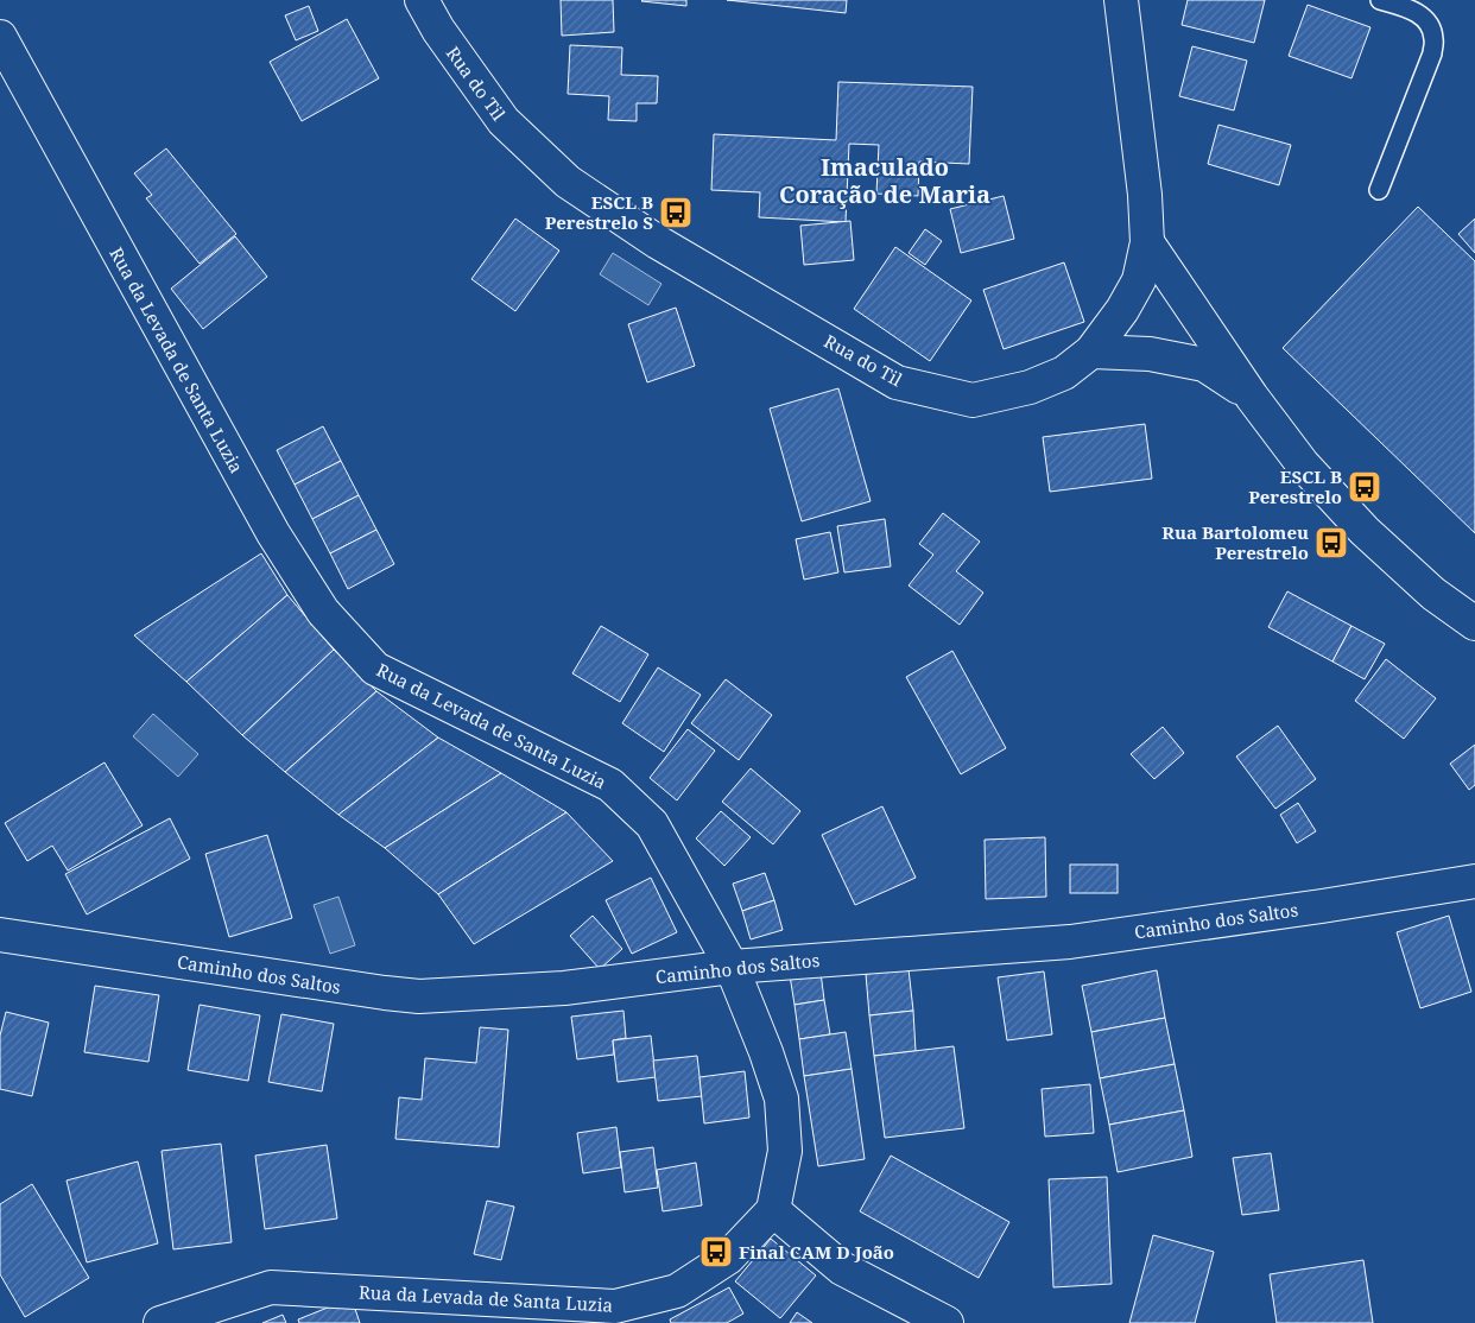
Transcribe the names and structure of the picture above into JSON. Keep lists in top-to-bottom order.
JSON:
{
  "streets": {
    "street": ["Rua do Til", "Rua da Levada de Santa Luzia", "Caminho dos Saltos"]
  },
  "crossings": [
    ["Rua da Levada de Santa Luzia", "Caminho dos Saltos"]
  ],
  "districts": ["Imaculado Coração de Maria"],
  "places": {
    "bus stop": [
      "ESCL B Perestrelo S",
      "ESCL B Perestrelo",
      "Rua Bartolomeu Perestrelo",
      "Final CAM D João"
    ]
  }
}
